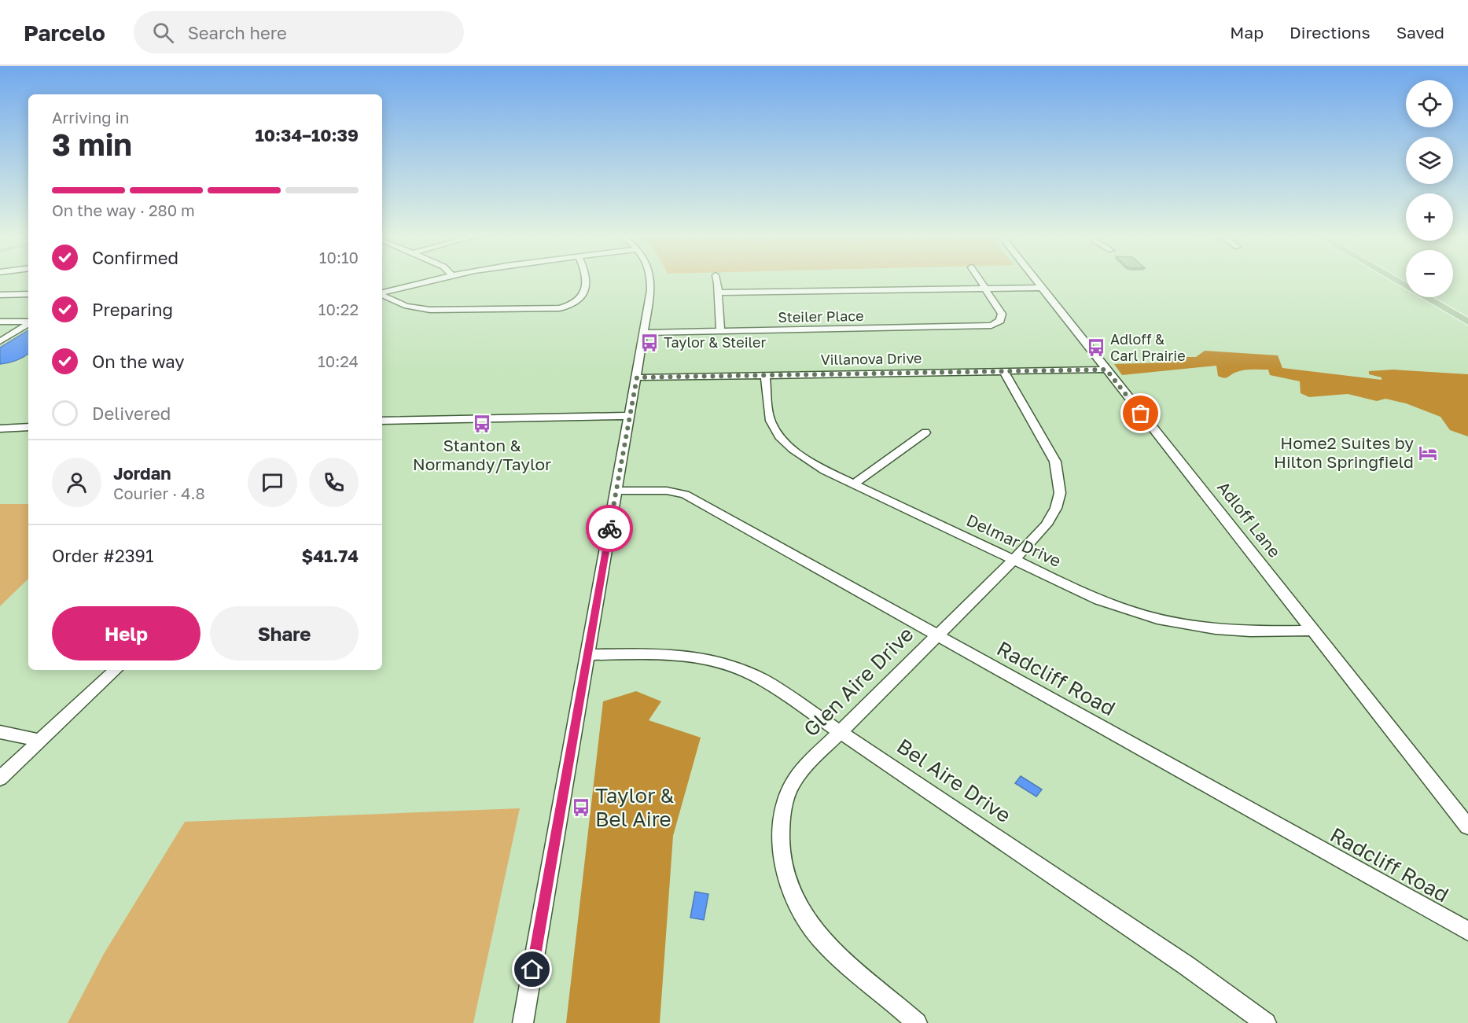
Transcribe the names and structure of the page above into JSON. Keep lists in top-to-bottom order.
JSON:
{
  "streets": {
    "street": [
      "Steiler Place",
      "Villanova Drive",
      "Adloff Lane",
      "Delmar Drive",
      "Radcliff Road",
      "Glen Aire Drive",
      "Bel Aire Drive"
    ]
  },
  "crossings": [
    ["Villanova Drive", "Adloff Lane"],
    ["Villanova Drive", "Delmar Drive"],
    ["Villanova Drive", "Glen Aire Drive"],
    ["Adloff Lane", "Delmar Drive"],
    ["Delmar Drive", "Glen Aire Drive"],
    ["Radcliff Road", "Glen Aire Drive"],
    ["Glen Aire Drive", "Bel Aire Drive"]
  ],
  "places": {
    "bus stop": [
      "Taylor & Steiler",
      "Adloff & Carl Prairie",
      "Stanton & Normandy/Taylor",
      "Taylor & Bel Aire"
    ],
    "hotel": ["Home2 Suites by Hilton Springfield"]
  },
  "page": {
    "header": "Parcelo",
    "search": "Search here",
    "nav": ["Map", "Directions", "Saved"],
    "map_buttons": ["+", "−"],
    "heading": ["3 min", "Arriving in", "10:34–10:39"],
    "panel": [
      "Jordan",
      "Courier · 4.8",
      "Order #2391",
      "$41.74"
    ],
    "bar": "On the way · 280 m",
    "list": [
      ["Confirmed", "10:10"],
      ["Preparing", "10:22"],
      ["On the way", "10:24"],
      "Delivered"
    ],
    "buttons": ["Help", "Share"]
  }
}
